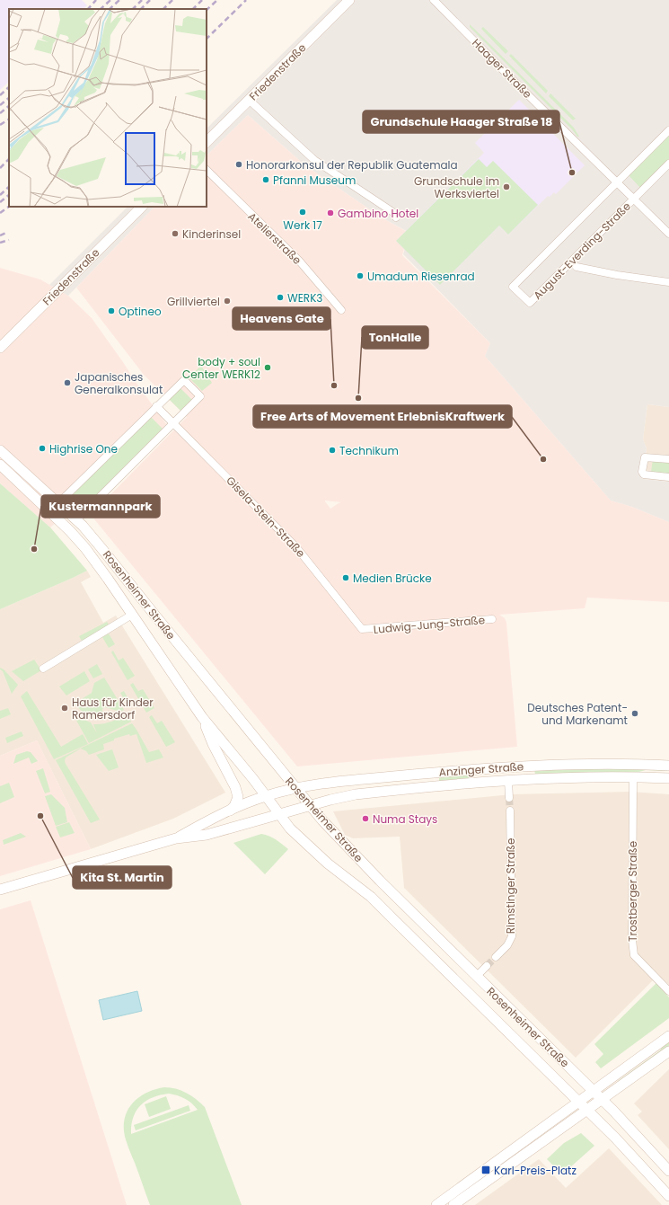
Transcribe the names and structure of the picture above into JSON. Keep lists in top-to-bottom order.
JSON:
{
  "streets": {
    "main road": ["Friedenstraße", "Rosenheimer Straße", "Anzinger Straße"],
    "street": [
      "Haager Straße",
      "Atelierstraße",
      "August-Everding-Straße",
      "Gisela-Stein-Straße",
      "Ludwig-Jung-Straße",
      "Rimstinger Straße",
      "Trostberger Straße"
    ]
  },
  "crossings": [
    ["Haager Straße", "August-Everding-Straße"],
    ["Gisela-Stein-Straße", "Ludwig-Jung-Straße"],
    ["Rosenheimer Straße", "Anzinger Straße"],
    ["Anzinger Straße", "Trostberger Straße"]
  ],
  "places": {
    "other": [
      "Honorarkonsul der Republik Guatemala",
      "Grundschule Haager Straße 18",
      "Pfanni Museum",
      "Grundschule im Werksviertel",
      "Werk 17",
      "Gambino Hotel",
      "Kinderinsel",
      "Umadum Riesenrad",
      "WERK3",
      "Grillviertel",
      "Optineo",
      "body + soul Center WERK12",
      "Japanisches Generalkonsulat",
      "Heavens Gate",
      "TonHalle",
      "Highrise One",
      "Technikum",
      "Free Arts of Movement ErlebnisKraftwerk",
      "Kustermannpark",
      "Medien Brücke",
      "Haus für Kinder Ramersdorf",
      "Deutsches Patent- und Markenamt",
      "Kita St. Martin",
      "Numa Stays"
    ],
    "transit": ["Karl-Preis-Platz"]
  }
}
